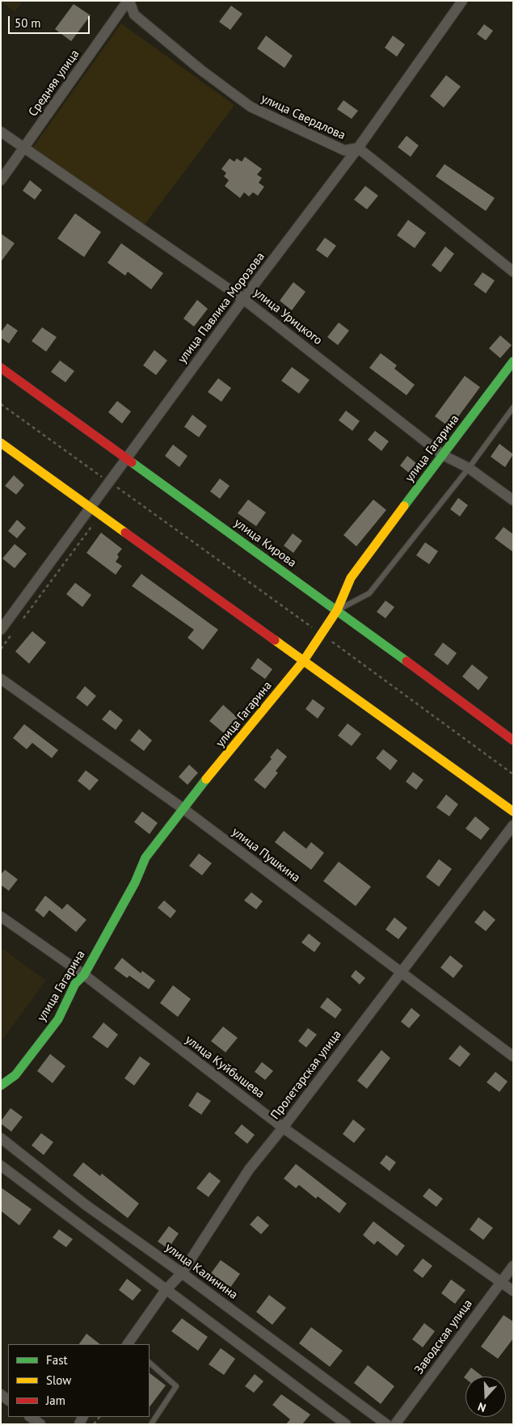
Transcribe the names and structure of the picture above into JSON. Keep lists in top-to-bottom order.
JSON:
{
  "streets": {
    "main road": ["улица Гагарина", "улица Кирова"],
    "street": [
      "Средняя улица",
      "улица Свердлова",
      "улица Павлика Морозова",
      "улица Урицкого",
      "улица Пушкина",
      "улица Куйбышева",
      "Пролетарская улица",
      "улица Калинина",
      "Заводская улица"
    ]
  },
  "crossings": [
    ["Средняя улица", "улица Свердлова"],
    ["Средняя улица", "улица Урицкого"],
    ["улица Свердлова", "улица Павлика Морозова"],
    ["улица Павлика Морозова", "улица Урицкого"],
    ["улица Павлика Морозова", "улица Кирова"],
    ["улица Урицкого", "улица Гагарина"],
    ["улица Гагарина", "улица Кирова"],
    ["улица Гагарина", "улица Пушкина"],
    ["улица Гагарина", "улица Куйбышева"],
    ["улица Пушкина", "Пролетарская улица"],
    ["улица Куйбышева", "Пролетарская улица"],
    ["улица Куйбышева", "Заводская улица"],
    ["Пролетарская улица", "улица Калинина"]
  ],
  "legend": ["Fast", "Slow", "Jam"],
  "scale_bar": "50 m",
  "north": "bottom"
}
